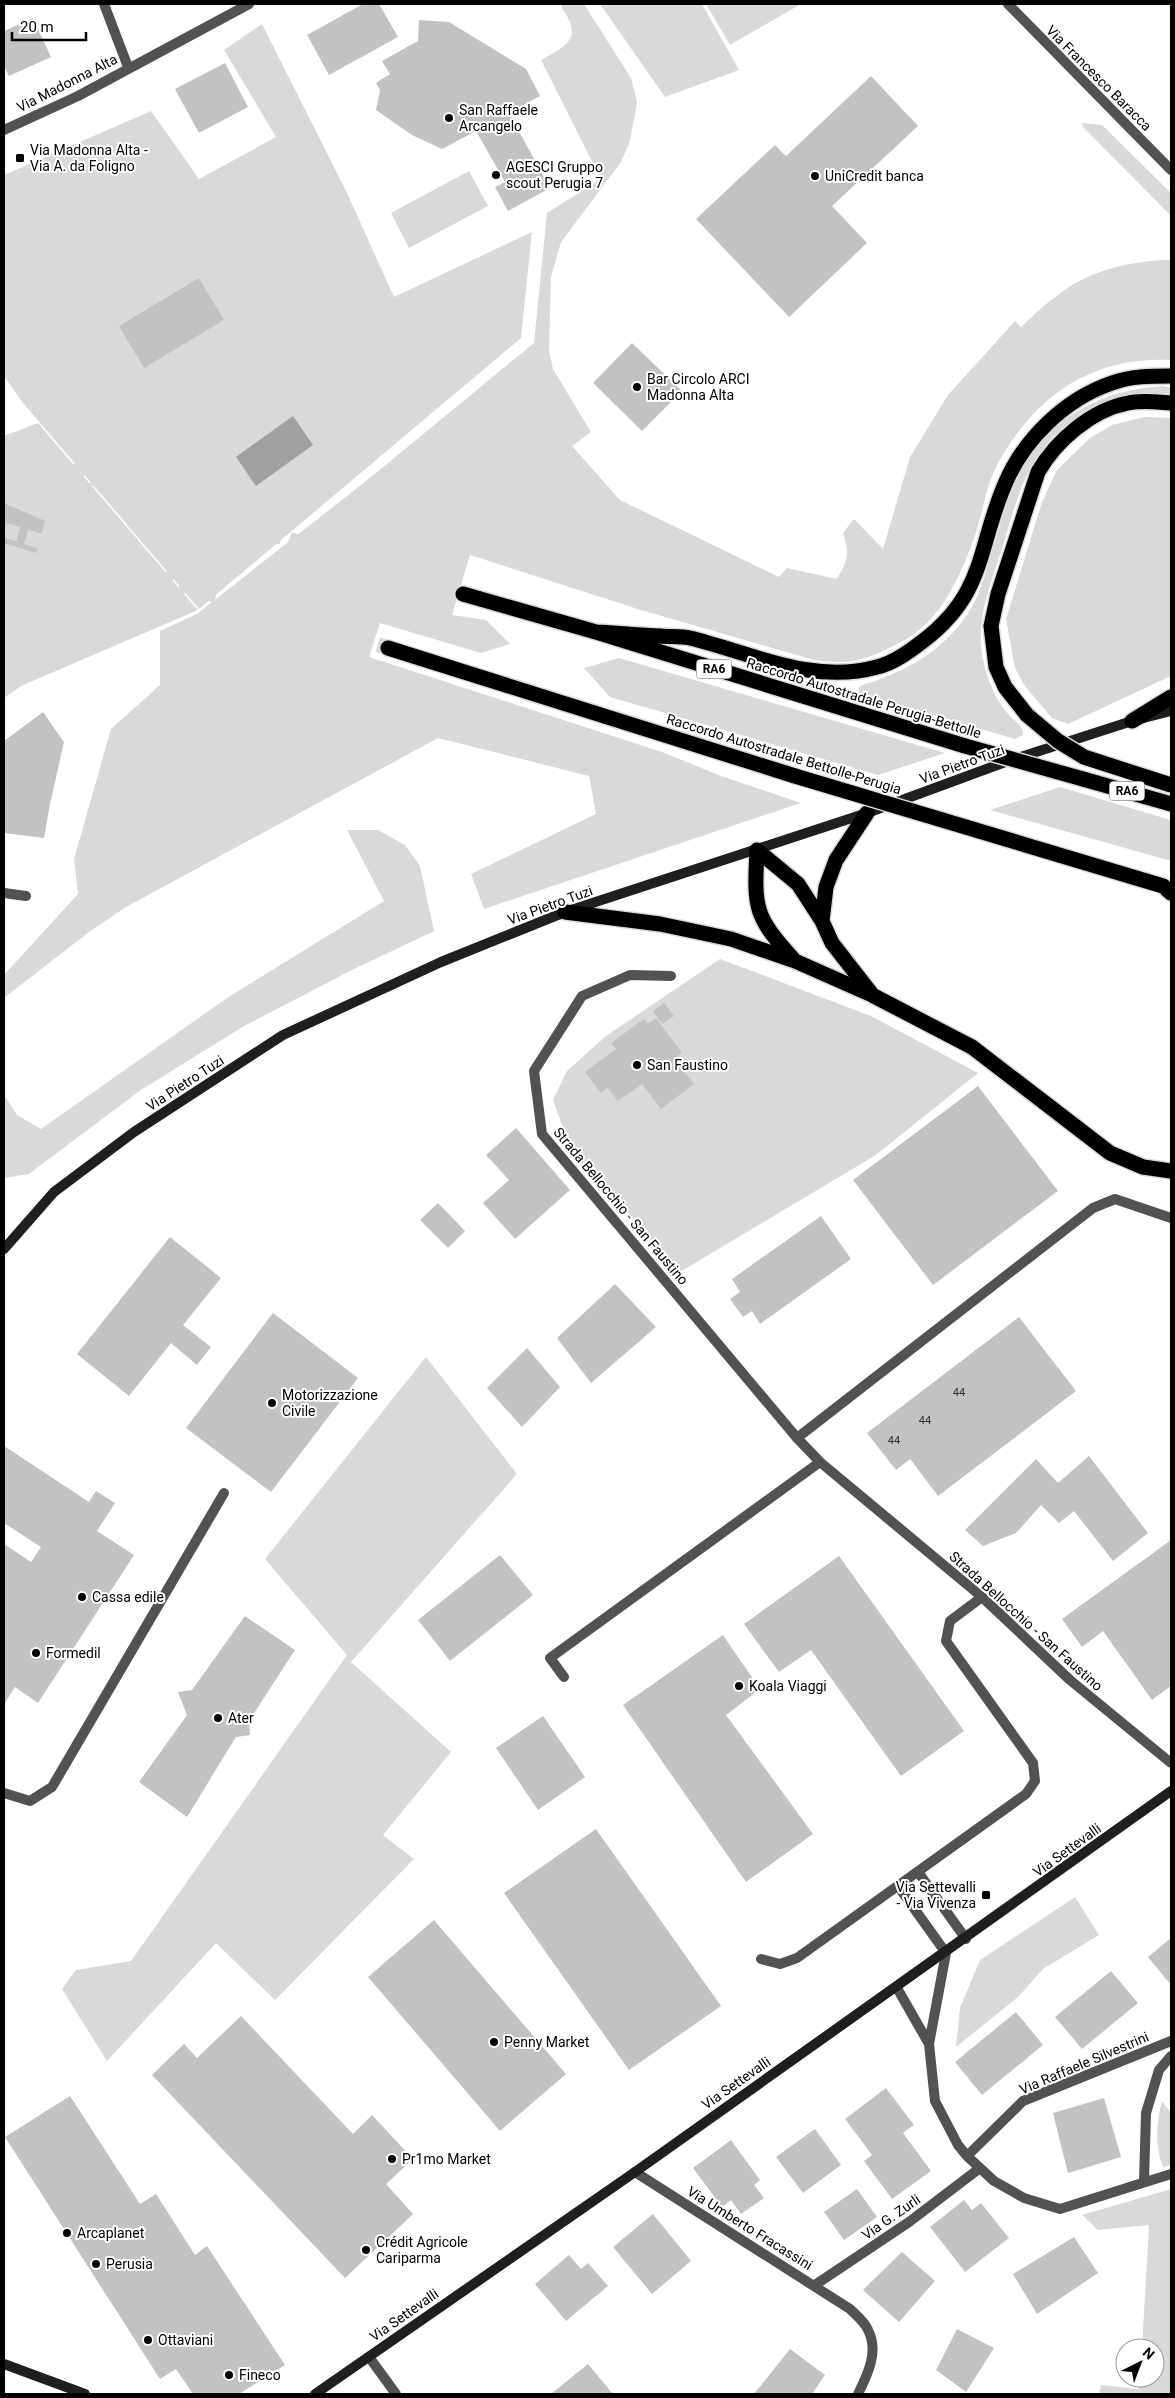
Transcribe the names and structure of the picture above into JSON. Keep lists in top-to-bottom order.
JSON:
{
  "streets": {
    "highway": ["RA6", "Raccordo Autostradale Perugia-Bettolle", "Raccordo Autostradale Bettolle-Perugia"],
    "main road": ["Via Pietro Tuzi", "Via Settevalli"],
    "street": [
      "Via Francesco Baracca",
      "Via Madonna Alta",
      "Strada Bellocchio - San Faustino",
      "Via Raffaele Silvestrini",
      "Via G. Zurli",
      "Via Umberto Fracassini"
    ]
  },
  "crossings": [
    ["Via Settevalli", "Via Umberto Fracassini"],
    ["Via G. Zurli", "Via Umberto Fracassini"]
  ],
  "places": {
    "other": [
      "San Raffaele Arcangelo",
      "AGESCI Gruppo scout Perugia 7",
      "UniCredit banca",
      "Bar Circolo ARCI Madonna Alta",
      "San Faustino",
      "Motorizzazione Civile",
      "Cassa edile",
      "Formedil",
      "Koala Viaggi",
      "Ater",
      "Penny Market",
      "Pr1mo Market",
      "Arcaplanet",
      "Crédit Agricole Cariparma",
      "Perusia",
      "Ottaviani",
      "Fineco"
    ],
    "transit": ["Via Madonna Alta - Via A. da Foligno", "Via Settevalli - Via Vivenza"]
  },
  "house_numbers": ["44", "44", "44"],
  "scale_bar": "20 m",
  "north": "top right"
}
